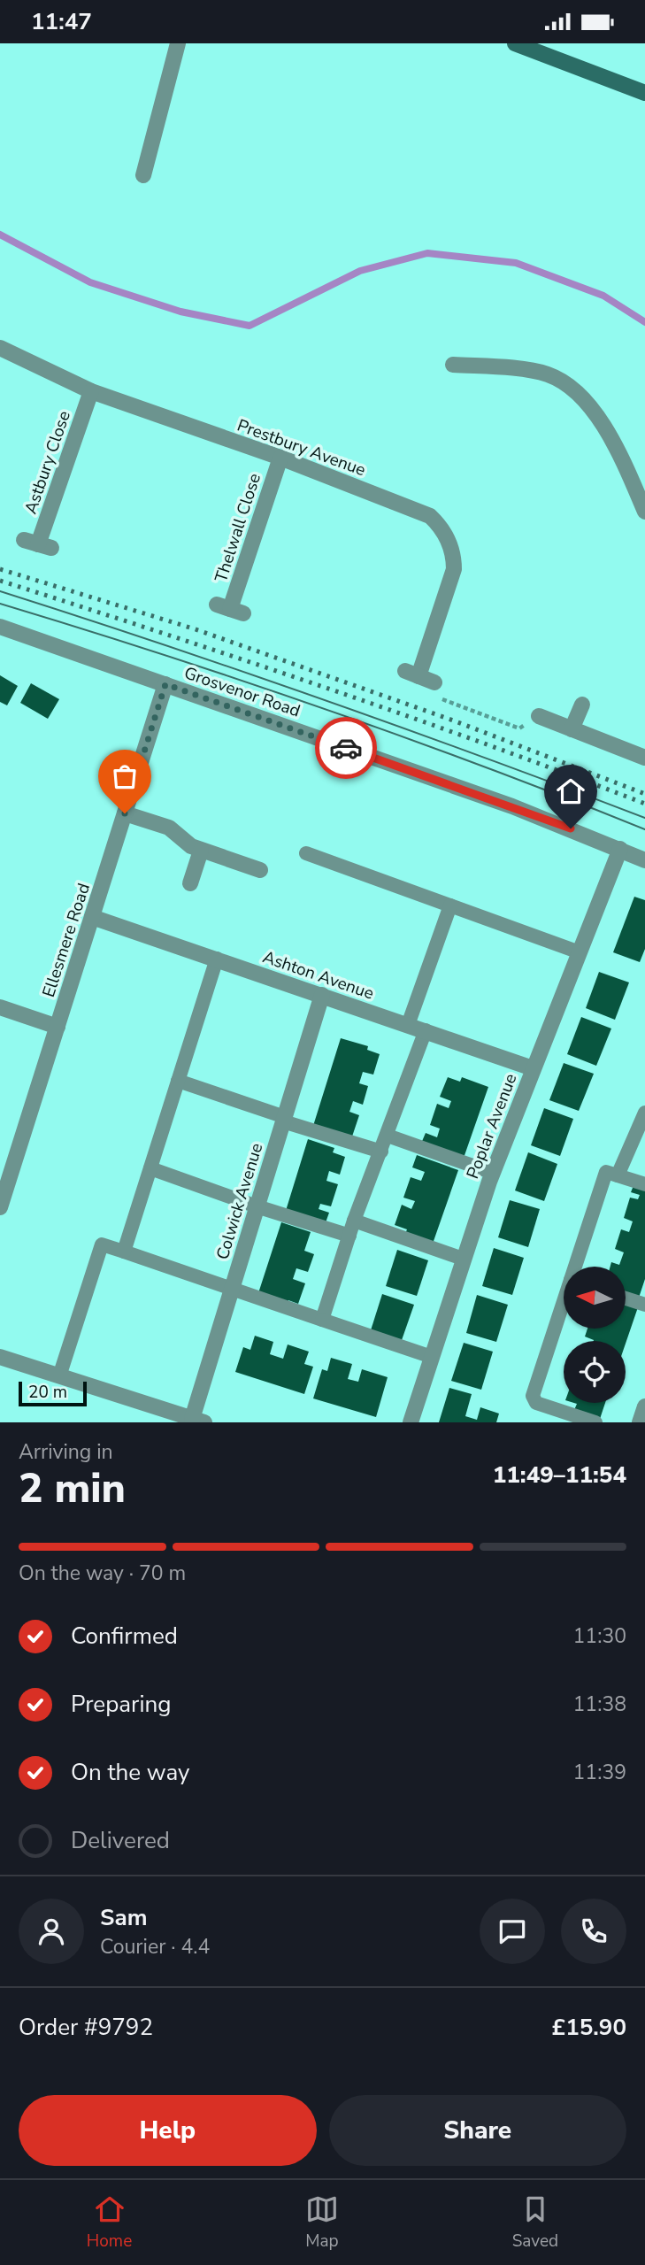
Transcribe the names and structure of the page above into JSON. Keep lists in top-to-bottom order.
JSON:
{
  "streets": {
    "street": [
      "Prestbury Avenue",
      "Astbury Close",
      "Thelwall Close",
      "Grosvenor Road",
      "Ellesmere Road",
      "Ashton Avenue",
      "Poplar Avenue",
      "Colwick Avenue"
    ]
  },
  "crossings": [
    ["Prestbury Avenue", "Astbury Close"],
    ["Prestbury Avenue", "Thelwall Close"],
    ["Grosvenor Road", "Ellesmere Road"],
    ["Grosvenor Road", "Poplar Avenue"],
    ["Ellesmere Road", "Ashton Avenue"],
    ["Ashton Avenue", "Poplar Avenue"],
    ["Ashton Avenue", "Colwick Avenue"]
  ],
  "scale_bar": "20 m",
  "north": "left",
  "page": {
    "status": "11:47",
    "scale": "20 m",
    "heading": ["2 min", "Arriving in", "11:49–11:54"],
    "panel": [
      "Sam",
      "Courier · 4.4",
      "Order #9792",
      "£15.90"
    ],
    "bar": "On the way · 70 m",
    "list": [
      ["Confirmed", "11:30"],
      ["Preparing", "11:38"],
      ["On the way", "11:39"],
      "Delivered"
    ],
    "buttons": ["Help", "Share"],
    "tabs": ["Home", "Map", "Saved"]
  }
}
